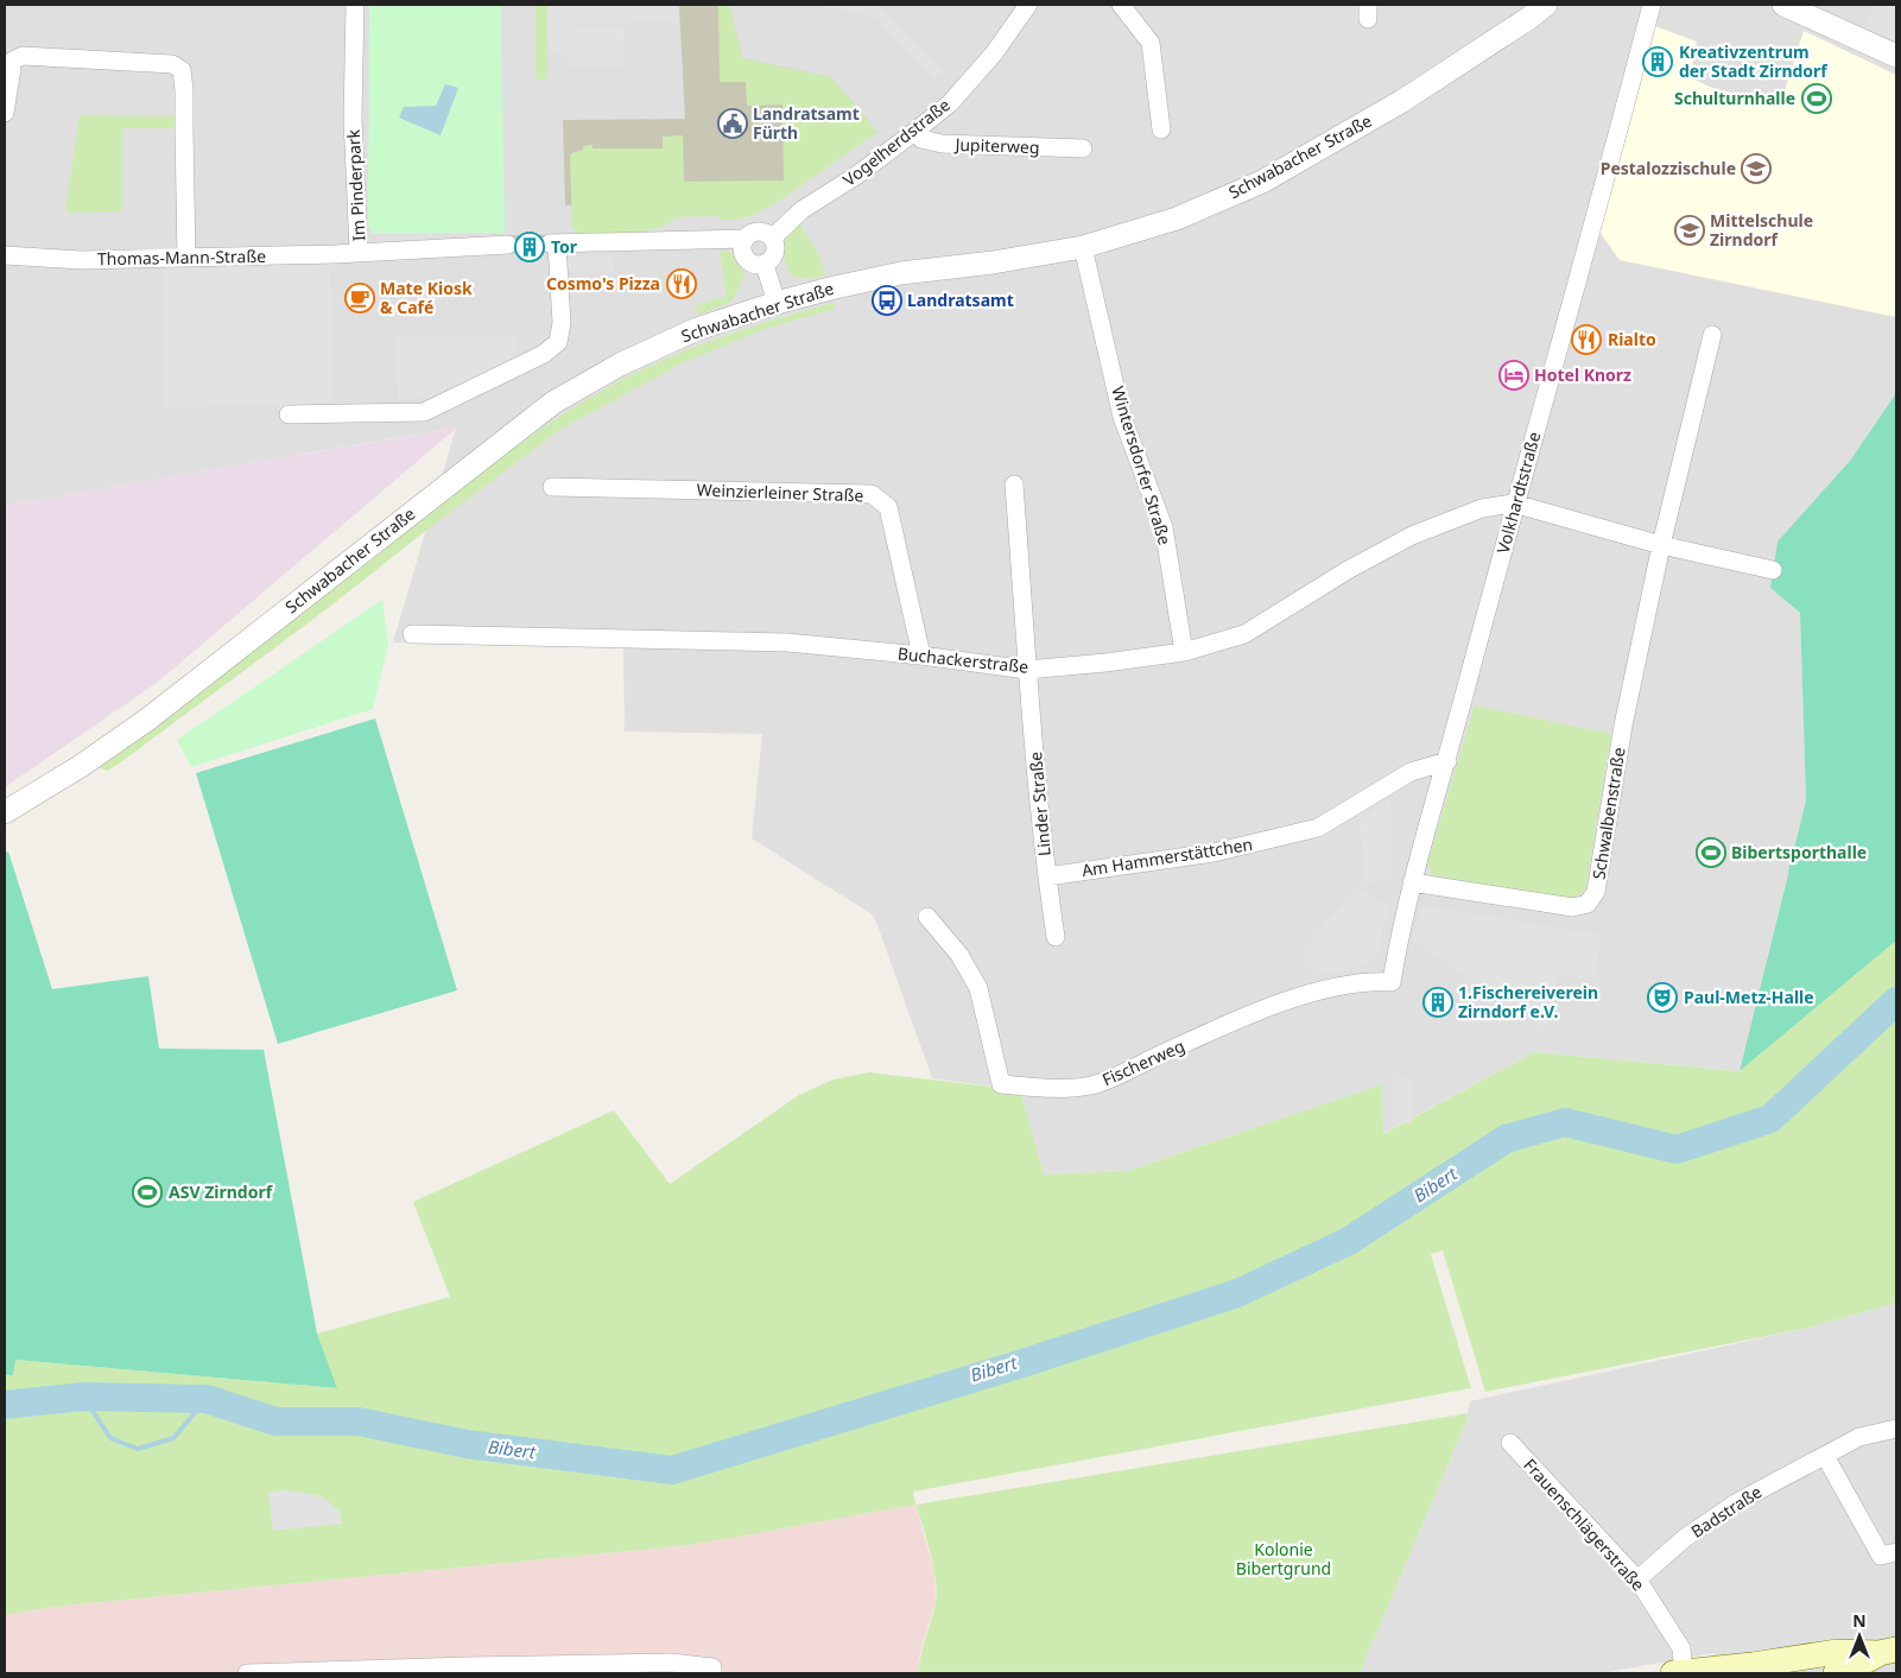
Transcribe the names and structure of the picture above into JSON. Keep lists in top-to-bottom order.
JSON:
{
  "streets": {
    "street": [
      "Vogelherdstraße",
      "Jupiterweg",
      "Schwabacher Straße",
      "Im Pinderpark",
      "Thomas-Mann-Straße",
      "Wintersdorfer Straße",
      "Weinzierleiner Straße",
      "Volkhardtstraße",
      "Buchackerstraße",
      "Linder Straße",
      "Schwalbenstraße",
      "Am Hammerstättchen",
      "Fischerweg",
      "Badstraße",
      "Frauenschlägerstraße"
    ]
  },
  "crossings": [
    ["Vogelherdstraße", "Jupiterweg"],
    ["Schwabacher Straße", "Wintersdorfer Straße"],
    ["Im Pinderpark", "Thomas-Mann-Straße"],
    ["Wintersdorfer Straße", "Buchackerstraße"],
    ["Weinzierleiner Straße", "Buchackerstraße"],
    ["Volkhardtstraße", "Buchackerstraße"],
    ["Volkhardtstraße", "Schwalbenstraße"],
    ["Volkhardtstraße", "Am Hammerstättchen"],
    ["Volkhardtstraße", "Fischerweg"],
    ["Buchackerstraße", "Linder Straße"],
    ["Linder Straße", "Am Hammerstättchen"],
    ["Badstraße", "Frauenschlägerstraße"]
  ],
  "water": ["Bibert"],
  "parks": ["Kolonie Bibertgrund"],
  "places": {
    "building": ["Kreativzentrum der Stadt Zirndorf", "Tor", "1.Fischereiverein Zirndorf e.V."],
    "sports": ["Schulturnhalle", "Bibertsporthalle", "ASV Zirndorf"],
    "public building": ["Landratsamt Fürth"],
    "school or university": ["Pestalozzischule", "Mittelschule Zirndorf"],
    "restaurant": ["Cosmo's Pizza", "Rialto"],
    "cafe": ["Mate Kiosk & Café"],
    "bus stop": ["Landratsamt"],
    "hotel": ["Hotel Knorz"],
    "theatre": ["Paul-Metz-Halle"]
  },
  "north": "top"
}
